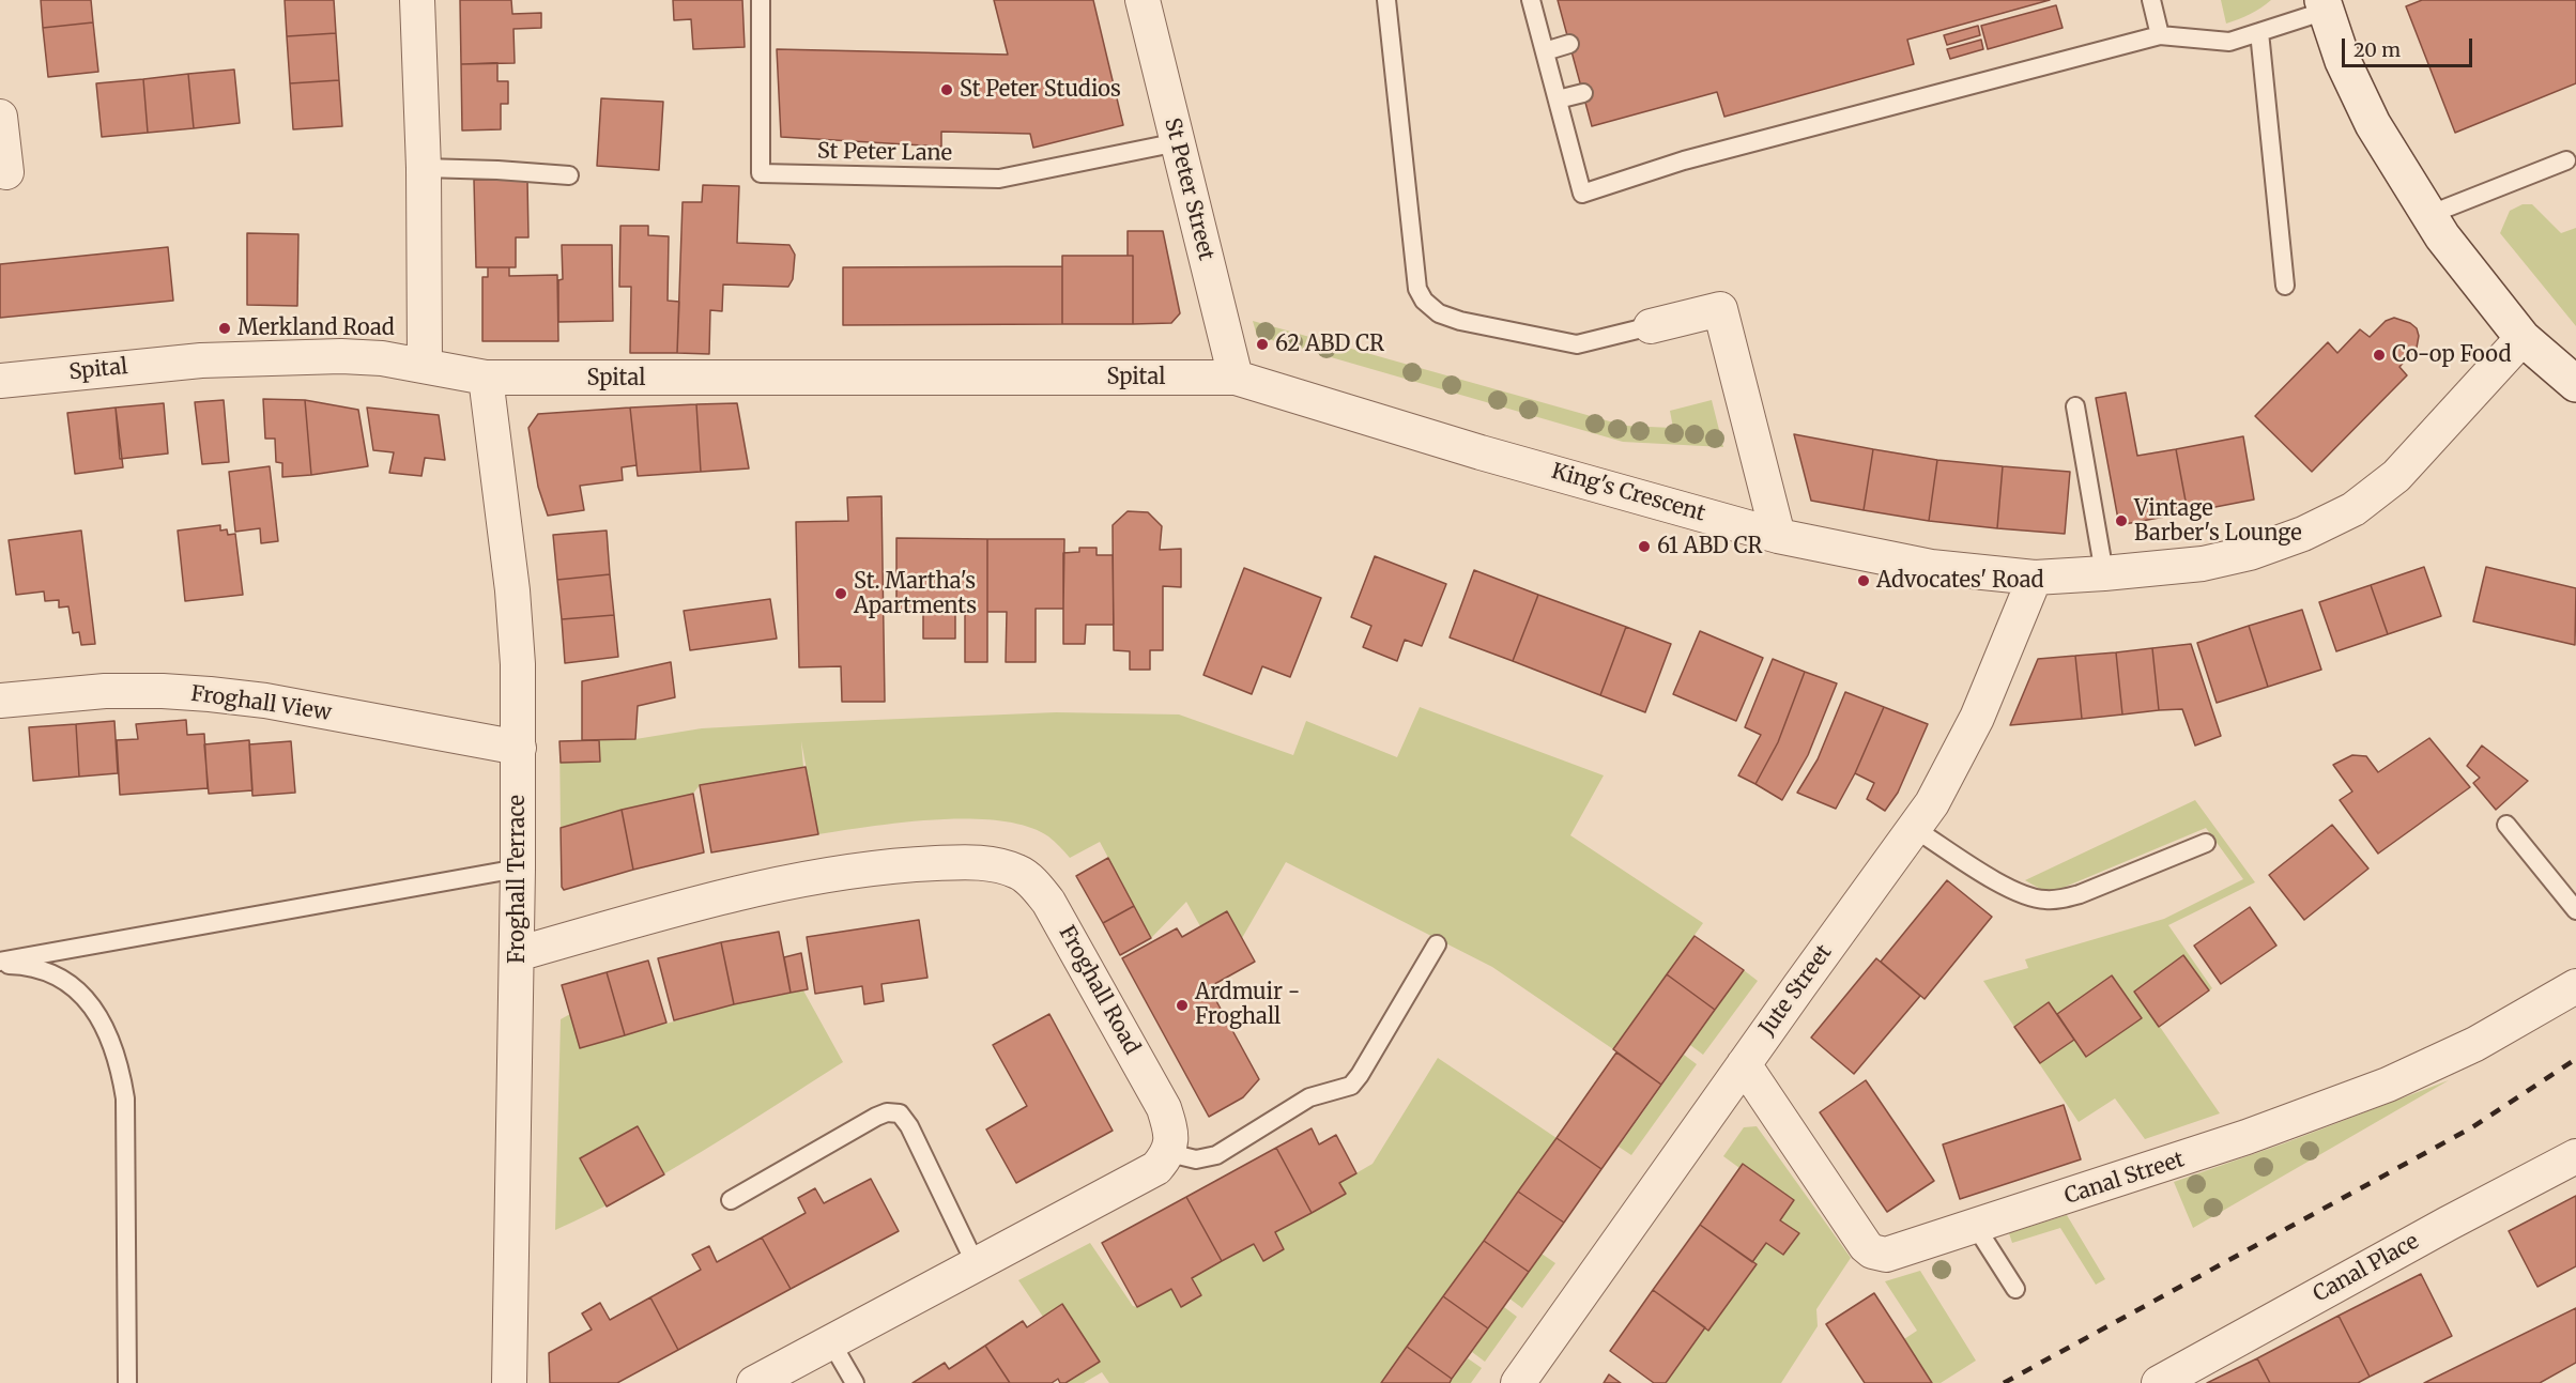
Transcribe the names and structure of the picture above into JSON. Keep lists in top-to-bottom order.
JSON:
{
  "streets": {
    "street": [
      "St Peter Street",
      "Spital",
      "King's Crescent",
      "Froghall View",
      "Froghall Terrace",
      "Froghall Road",
      "Jute Street",
      "Canal Street",
      "Canal Place"
    ],
    "lane": ["St Peter Lane"]
  },
  "crossings": [
    ["St Peter Lane", "St Peter Street"],
    ["St Peter Street", "Spital"],
    ["St Peter Street", "King's Crescent"],
    ["Spital", "King's Crescent"],
    ["Spital", "Froghall Terrace"],
    ["King's Crescent", "Jute Street"],
    ["Froghall View", "Froghall Terrace"],
    ["Froghall Terrace", "Froghall Road"],
    ["Jute Street", "Canal Street"]
  ],
  "places": [
    "St Peter Studios",
    "Merkland Road",
    "62 ABD CR",
    "Co-op Food",
    "Vintage Barber's Lounge",
    "61 ABD CR",
    "Advocates' Road",
    "St. Martha's Apartments",
    "Ardmuir - Froghall"
  ],
  "scale_bar": "20 m"
}
